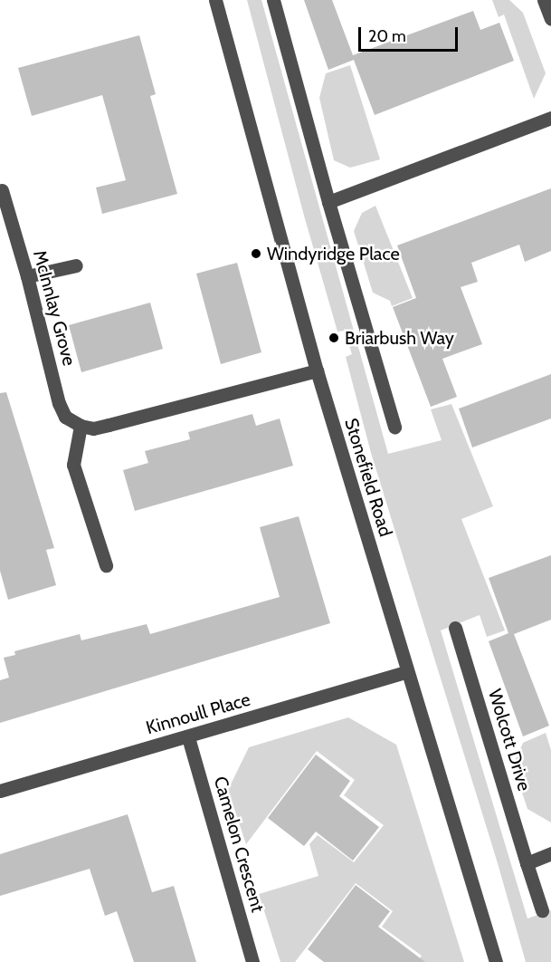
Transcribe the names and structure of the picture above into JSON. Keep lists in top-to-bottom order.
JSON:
{
  "streets": {
    "street": [
      "McInnlay Grove",
      "Stonefield Road",
      "Kinnoull Place",
      "Wolcott Drive",
      "Camelon Crescent"
    ]
  },
  "crossings": [
    ["Stonefield Road", "Kinnoull Place"],
    ["Kinnoull Place", "Camelon Crescent"]
  ],
  "places": ["Windyridge Place", "Briarbush Way"],
  "scale_bar": "20 m"
}
